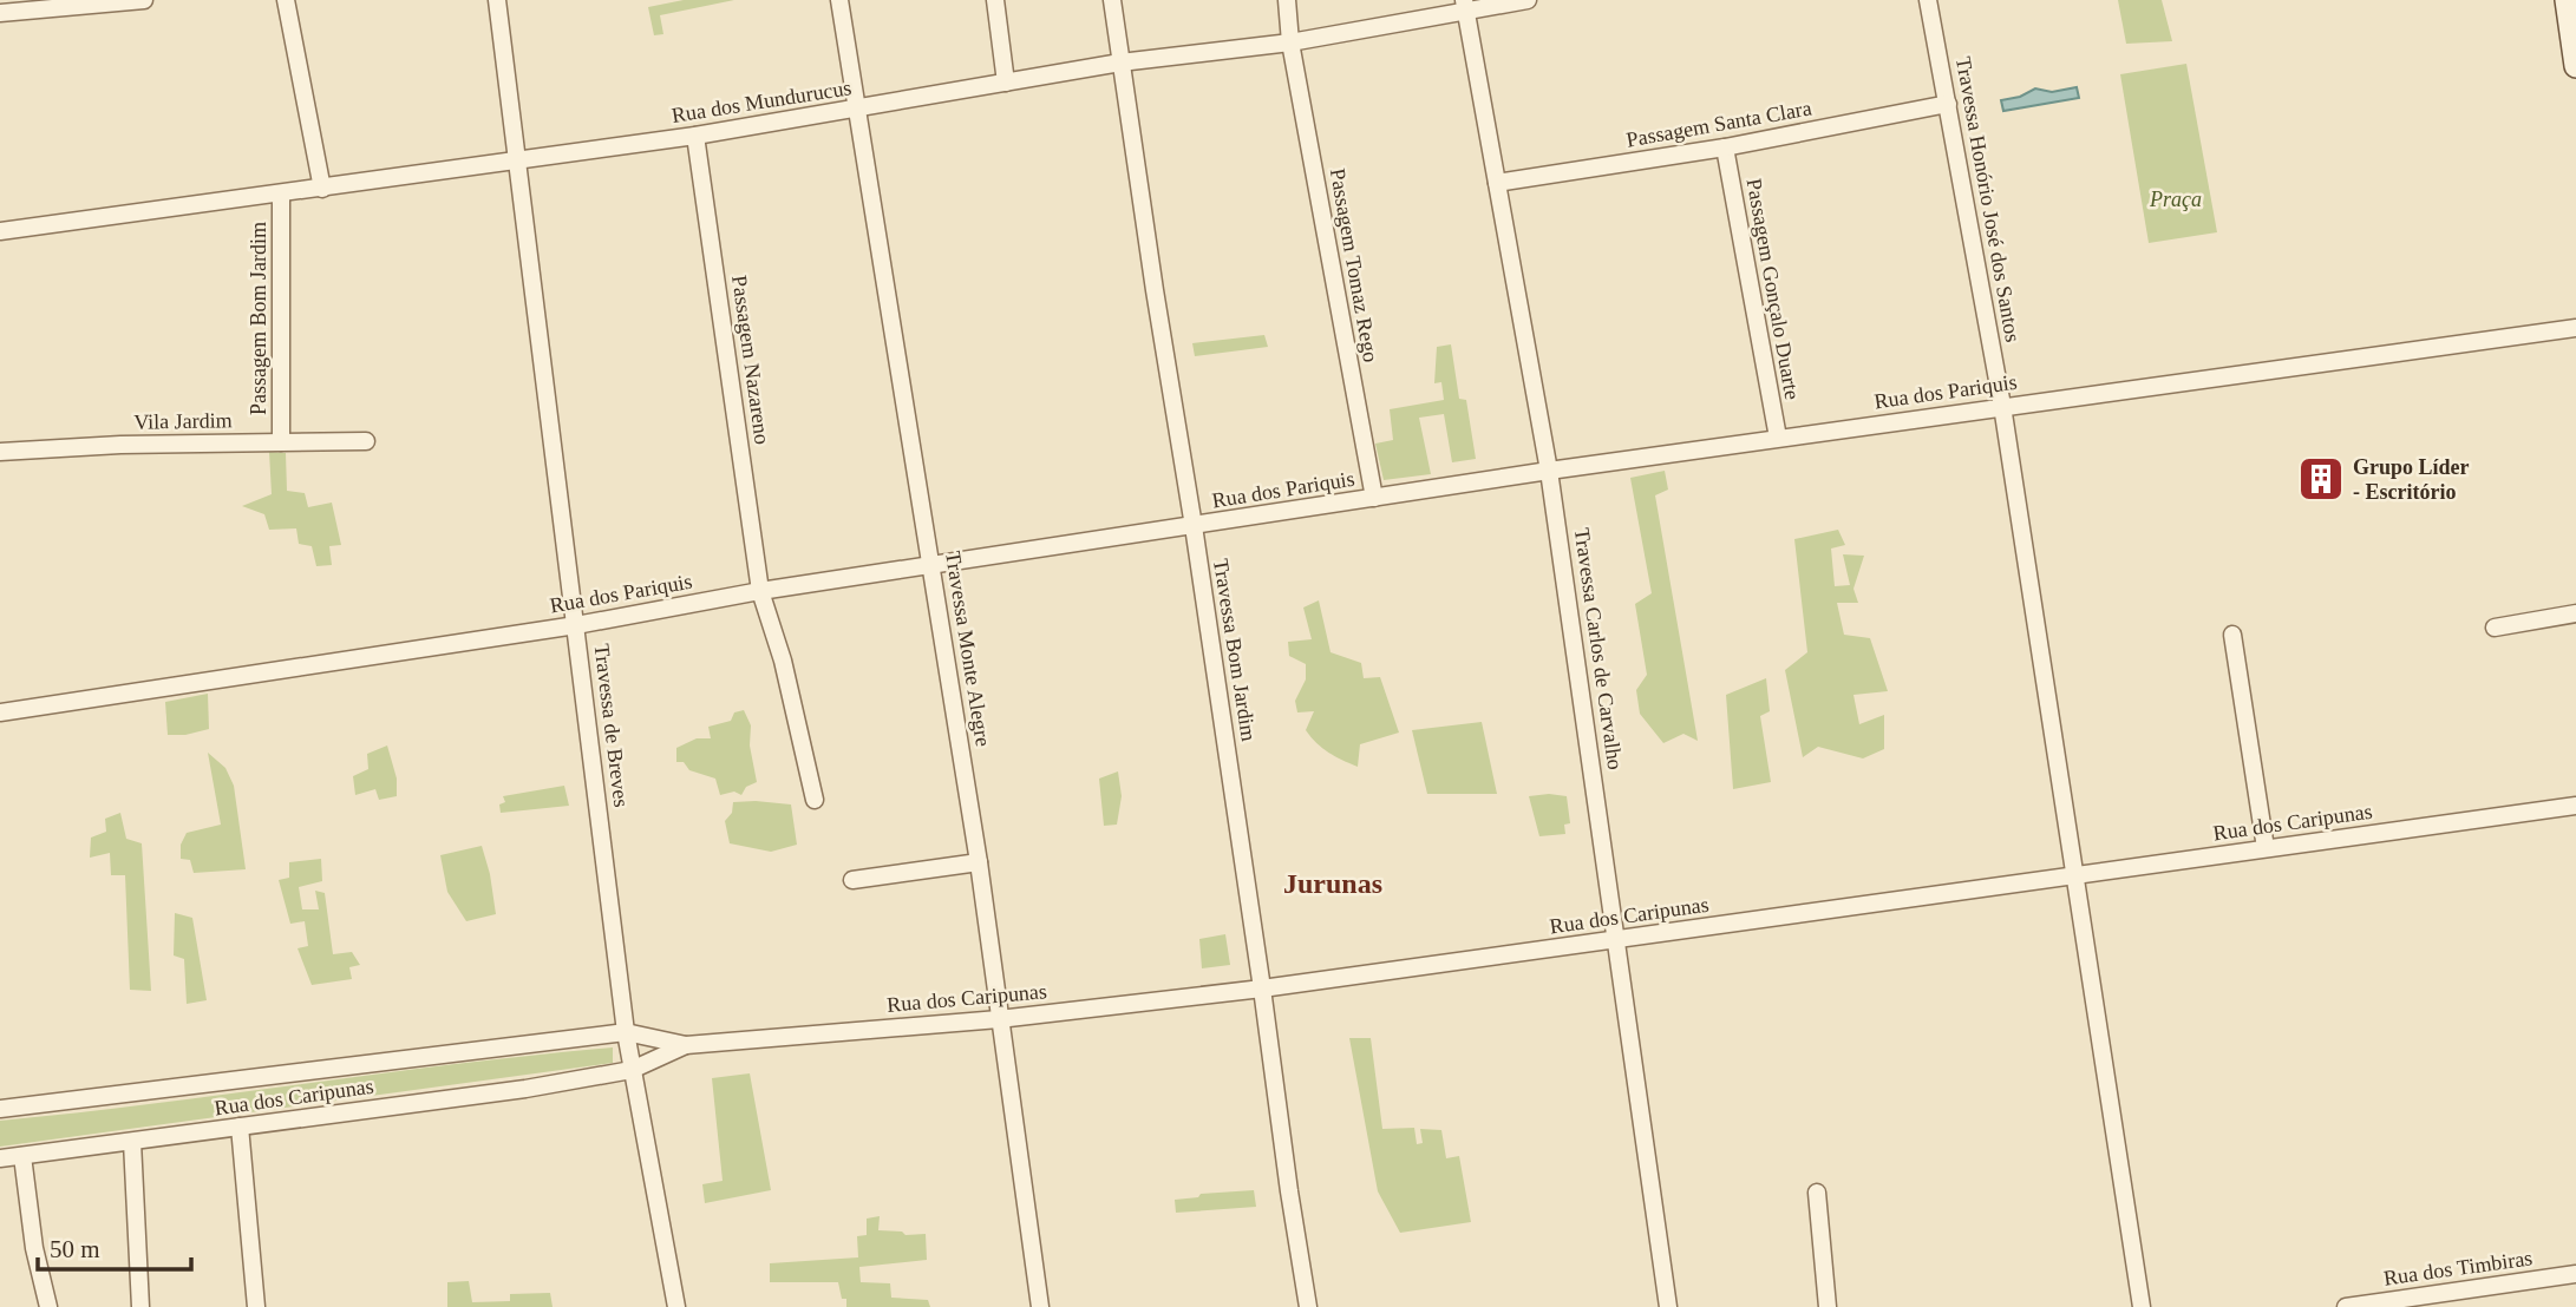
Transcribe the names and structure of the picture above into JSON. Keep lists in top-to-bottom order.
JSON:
{
  "streets": {
    "street": [
      "Rua dos Mundurucus",
      "Passagem Santa Clara",
      "Travessa Honório José dos Santos",
      "Passagem Tomaz Rego",
      "Passagem Gonçalo Duarte",
      "Passagem Bom Jardim",
      "Passagem Nazareno",
      "Rua dos Pariquis",
      "Vila Jardim",
      "Travessa Monte Alegre",
      "Travessa Carlos de Carvalho",
      "Travessa Bom Jardim",
      "Travessa de Breves",
      "Rua dos Caripunas",
      "Rua dos Timbiras"
    ]
  },
  "crossings": [
    ["Rua dos Mundurucus", "Passagem Tomaz Rego"],
    ["Rua dos Mundurucus", "Passagem Bom Jardim"],
    ["Rua dos Mundurucus", "Passagem Nazareno"],
    ["Rua dos Mundurucus", "Travessa Monte Alegre"],
    ["Rua dos Mundurucus", "Travessa Carlos de Carvalho"],
    ["Rua dos Mundurucus", "Travessa Bom Jardim"],
    ["Rua dos Mundurucus", "Travessa de Breves"],
    ["Passagem Santa Clara", "Travessa Honório José dos Santos"],
    ["Passagem Santa Clara", "Passagem Gonçalo Duarte"],
    ["Passagem Santa Clara", "Travessa Carlos de Carvalho"],
    ["Travessa Honório José dos Santos", "Rua dos Pariquis"],
    ["Travessa Honório José dos Santos", "Rua dos Caripunas"],
    ["Passagem Tomaz Rego", "Rua dos Pariquis"],
    ["Passagem Gonçalo Duarte", "Rua dos Pariquis"],
    ["Passagem Bom Jardim", "Vila Jardim"],
    ["Passagem Nazareno", "Rua dos Pariquis"],
    ["Rua dos Pariquis", "Travessa Monte Alegre"],
    ["Rua dos Pariquis", "Travessa Carlos de Carvalho"],
    ["Rua dos Pariquis", "Travessa Bom Jardim"],
    ["Rua dos Pariquis", "Travessa de Breves"],
    ["Travessa Monte Alegre", "Rua dos Caripunas"],
    ["Travessa Carlos de Carvalho", "Rua dos Caripunas"],
    ["Travessa Bom Jardim", "Rua dos Caripunas"],
    ["Travessa de Breves", "Rua dos Caripunas"]
  ],
  "districts": ["Jurunas"],
  "parks": ["Praça"],
  "places": {
    "building": ["Grupo Líder - Escritório"]
  },
  "scale_bar": "50 m"
}
